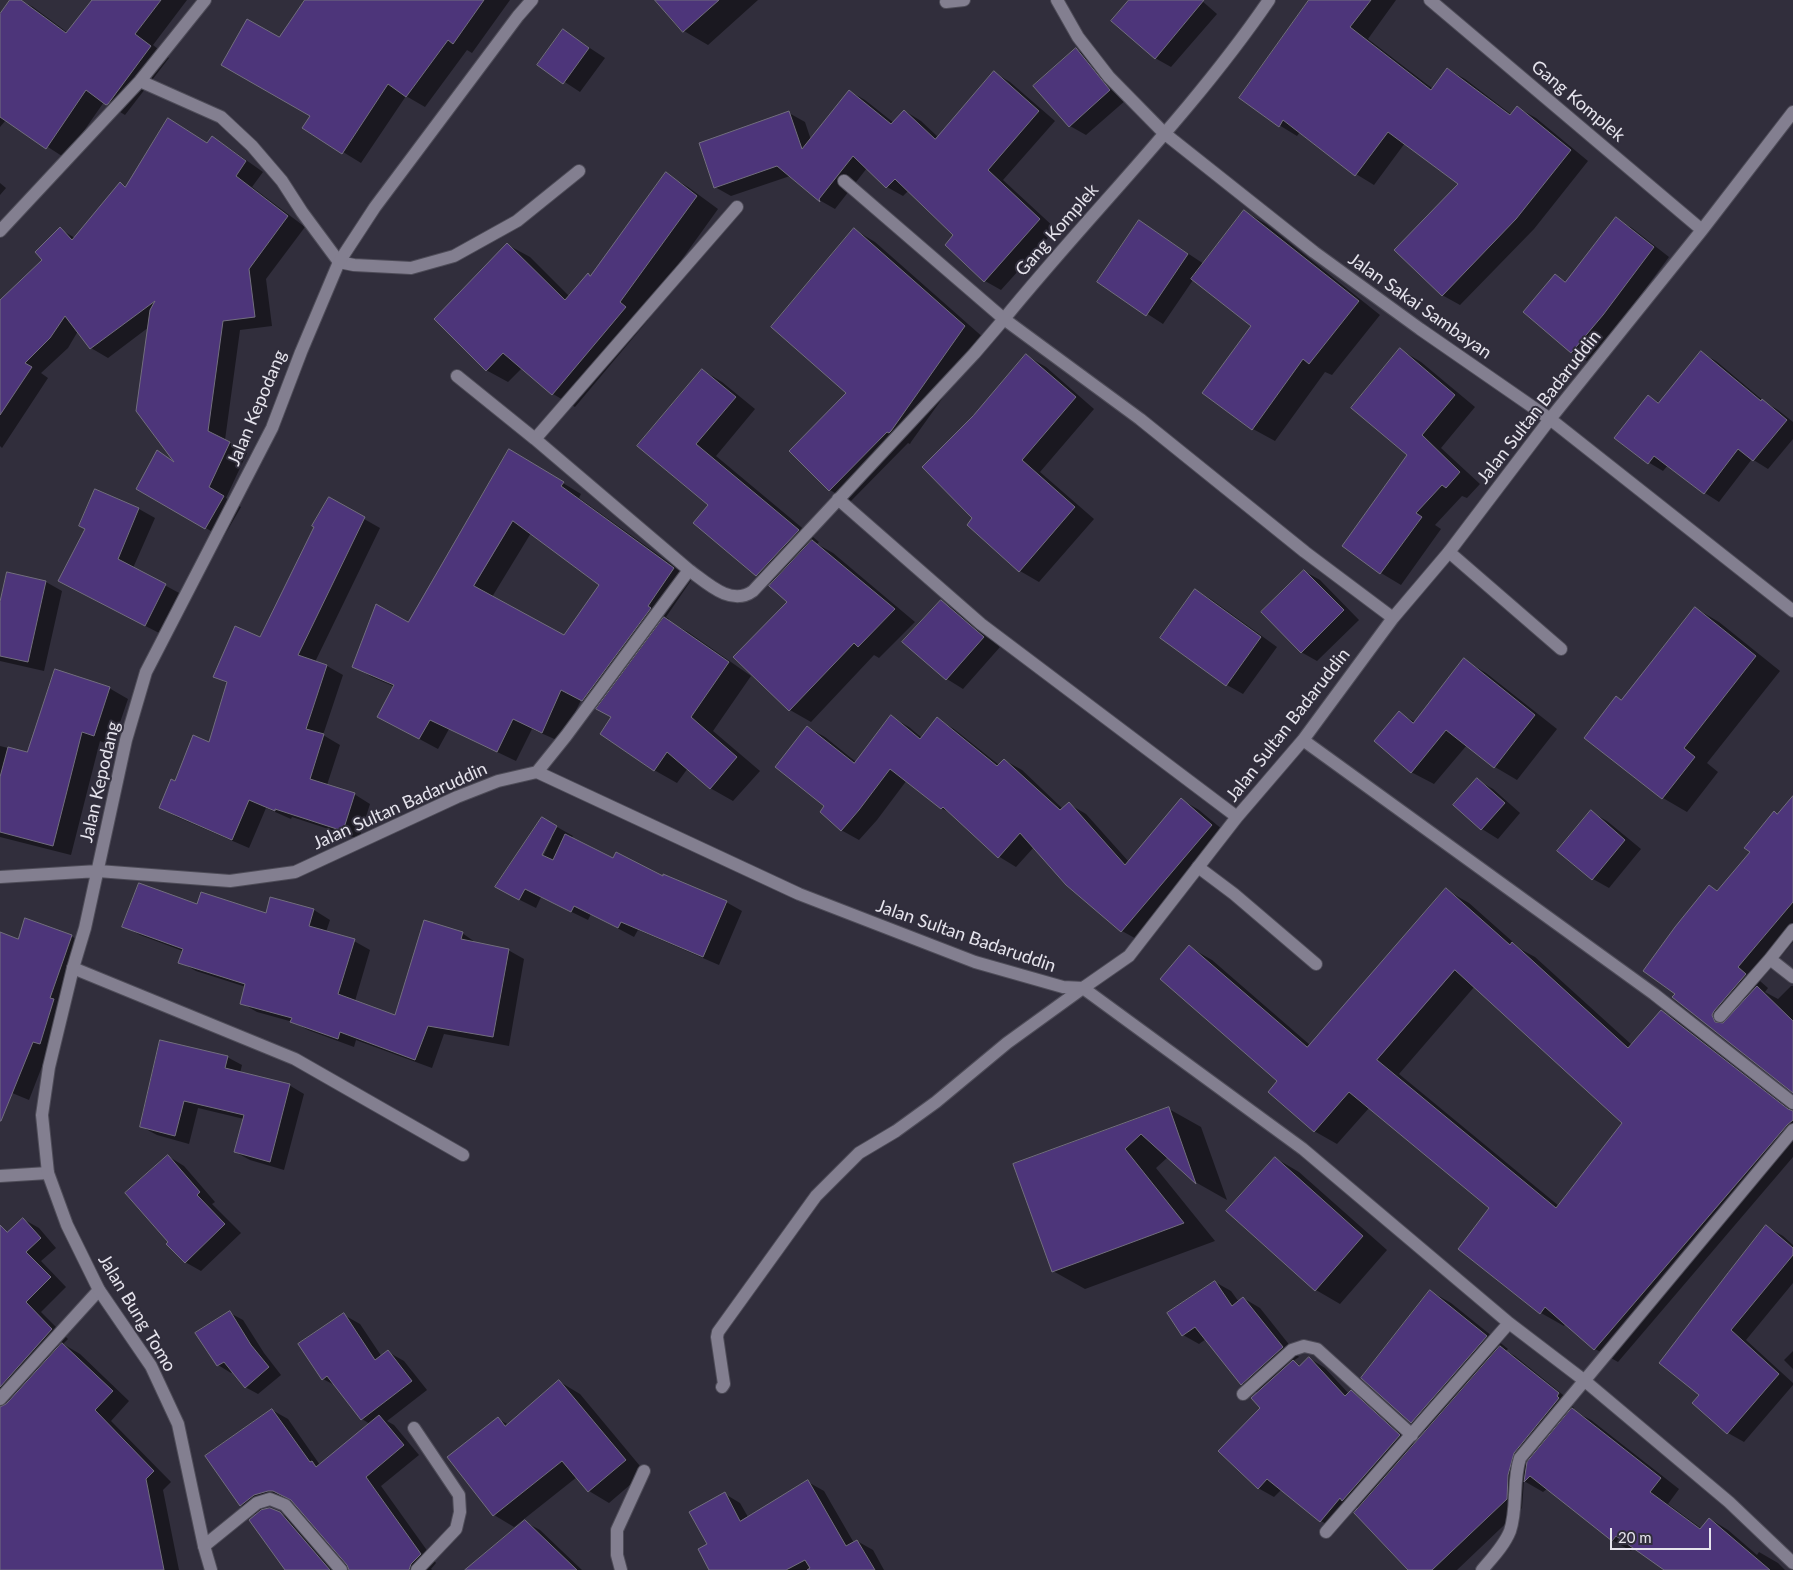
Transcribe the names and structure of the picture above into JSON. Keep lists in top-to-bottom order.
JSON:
{
  "streets": {
    "street": [
      "Gang Komplek",
      "Jalan Sakai Sambayan",
      "Jalan Sultan Badaruddin",
      "Jalan Kepodang",
      "Jalan Bung Tomo"
    ]
  },
  "crossings": [
    ["Gang Komplek", "Jalan Sakai Sambayan"],
    ["Gang Komplek", "Jalan Sultan Badaruddin"],
    ["Jalan Sakai Sambayan", "Jalan Sultan Badaruddin"],
    ["Jalan Sultan Badaruddin", "Jalan Kepodang"],
    ["Jalan Sultan Badaruddin", "Jalan Bung Tomo"],
    ["Jalan Kepodang", "Jalan Bung Tomo"]
  ],
  "scale_bar": "20 m"
}
